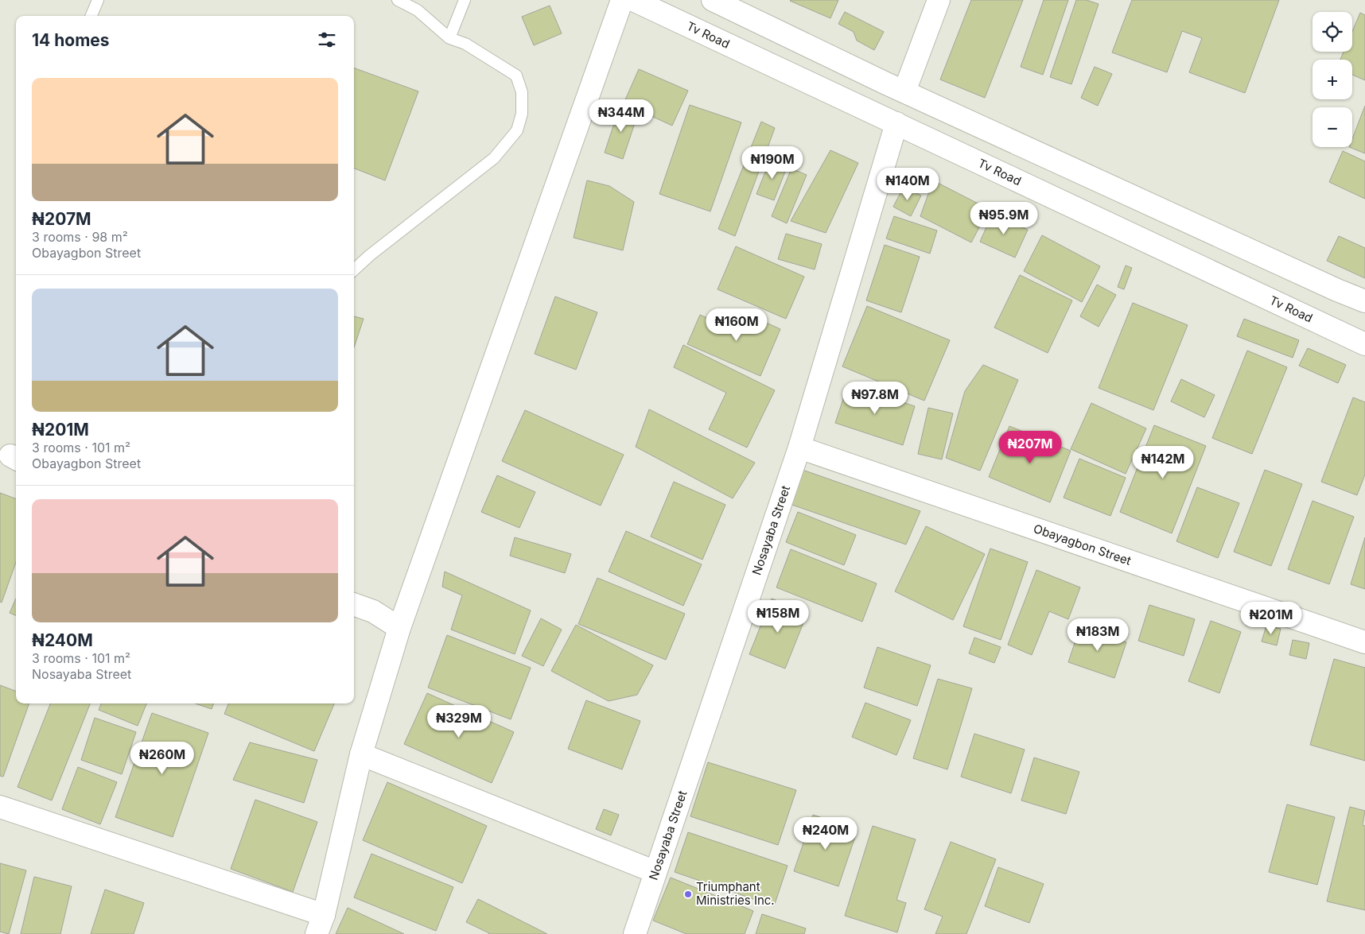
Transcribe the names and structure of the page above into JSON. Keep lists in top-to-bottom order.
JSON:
{
  "streets": {
    "street": ["Tv Road", "Nosayaba Street", "Obayagbon Street"]
  },
  "crossings": [
    ["Tv Road", "Nosayaba Street"],
    ["Nosayaba Street", "Obayagbon Street"]
  ],
  "places": ["Triumphant Ministries Inc."],
  "page": {
    "map_buttons": ["+", "−"],
    "heading": "14 homes",
    "list": [
      {
        "name": "₦207M",
        "note": "3 rooms · 98 m² · Obayagbon Street"
      },
      {
        "name": "₦201M",
        "note": "3 rooms · 101 m² · Obayagbon Street"
      },
      {
        "name": "₦240M",
        "note": "3 rooms · 101 m² · Nosayaba Street"
      }
    ],
    "price": [
      "₦344M",
      "₦190M",
      "₦140M",
      "₦95.9M",
      "₦160M",
      "₦97.8M",
      "₦207M",
      "₦142M",
      "₦158M",
      "₦201M",
      "₦183M",
      "₦329M",
      "₦260M",
      "₦240M"
    ]
  }
}
